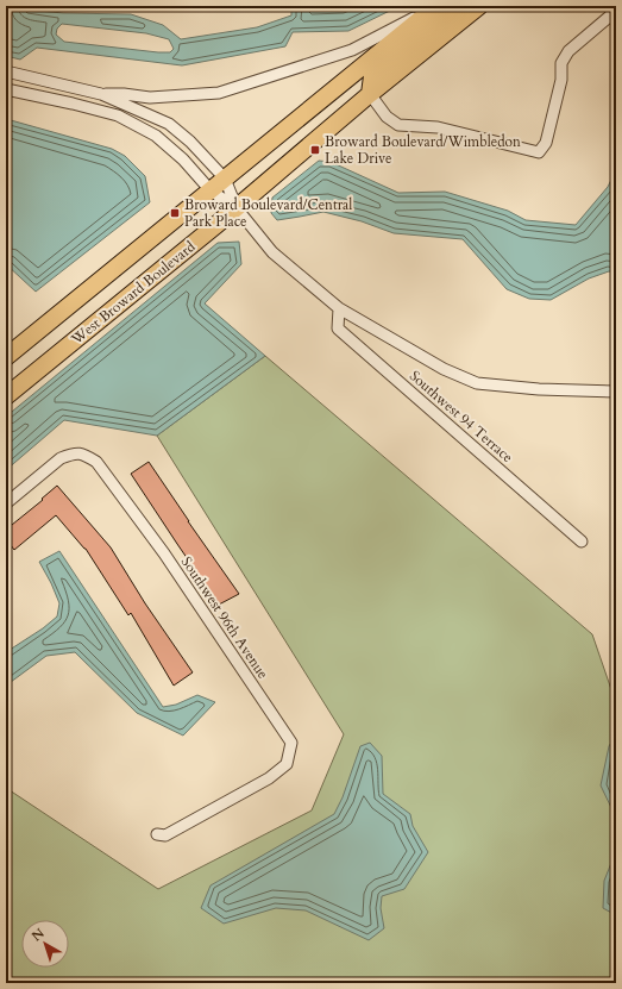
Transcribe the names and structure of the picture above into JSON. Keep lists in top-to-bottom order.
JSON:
{
  "streets": {
    "main road": ["West Broward Boulevard"],
    "street": ["Southwest 94 Terrace", "Southwest 96th Avenue"]
  },
  "places": {
    "transit": ["Broward Boulevard/Wimbledon Lake Drive", "Broward Boulevard/Central Park Place"]
  },
  "north": "top left"
}
